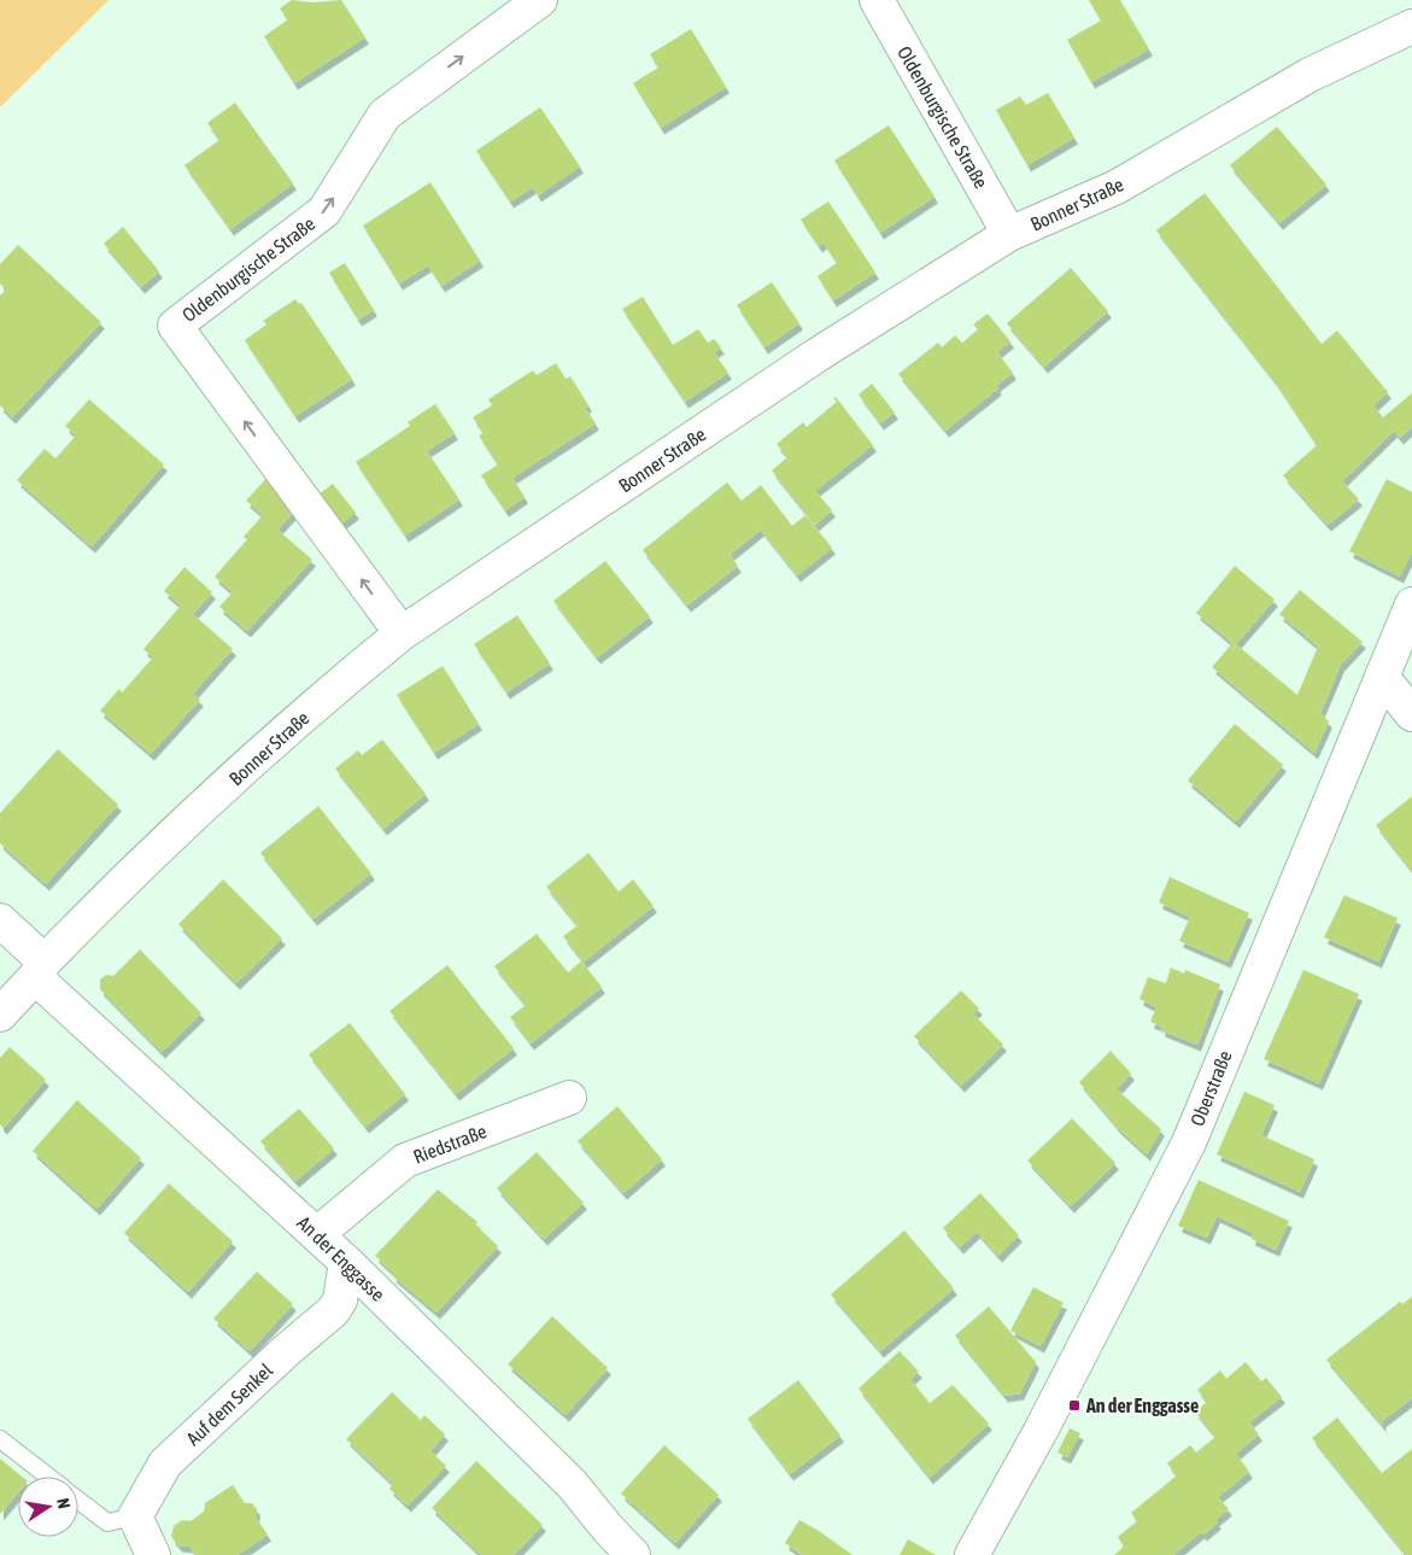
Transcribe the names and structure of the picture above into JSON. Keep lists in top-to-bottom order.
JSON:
{
  "streets": {
    "street": [
      "Oldenburgische Straße",
      "Bonner Straße",
      "Oberstraße",
      "Riedstraße",
      "An der Enggasse",
      "Auf dem Senkel"
    ]
  },
  "crossings": [
    ["Oldenburgische Straße", "Bonner Straße"],
    ["Bonner Straße", "An der Enggasse"],
    ["Riedstraße", "An der Enggasse"],
    ["An der Enggasse", "Auf dem Senkel"]
  ],
  "places": {
    "transit": ["An der Enggasse"]
  },
  "north": "right"
}
